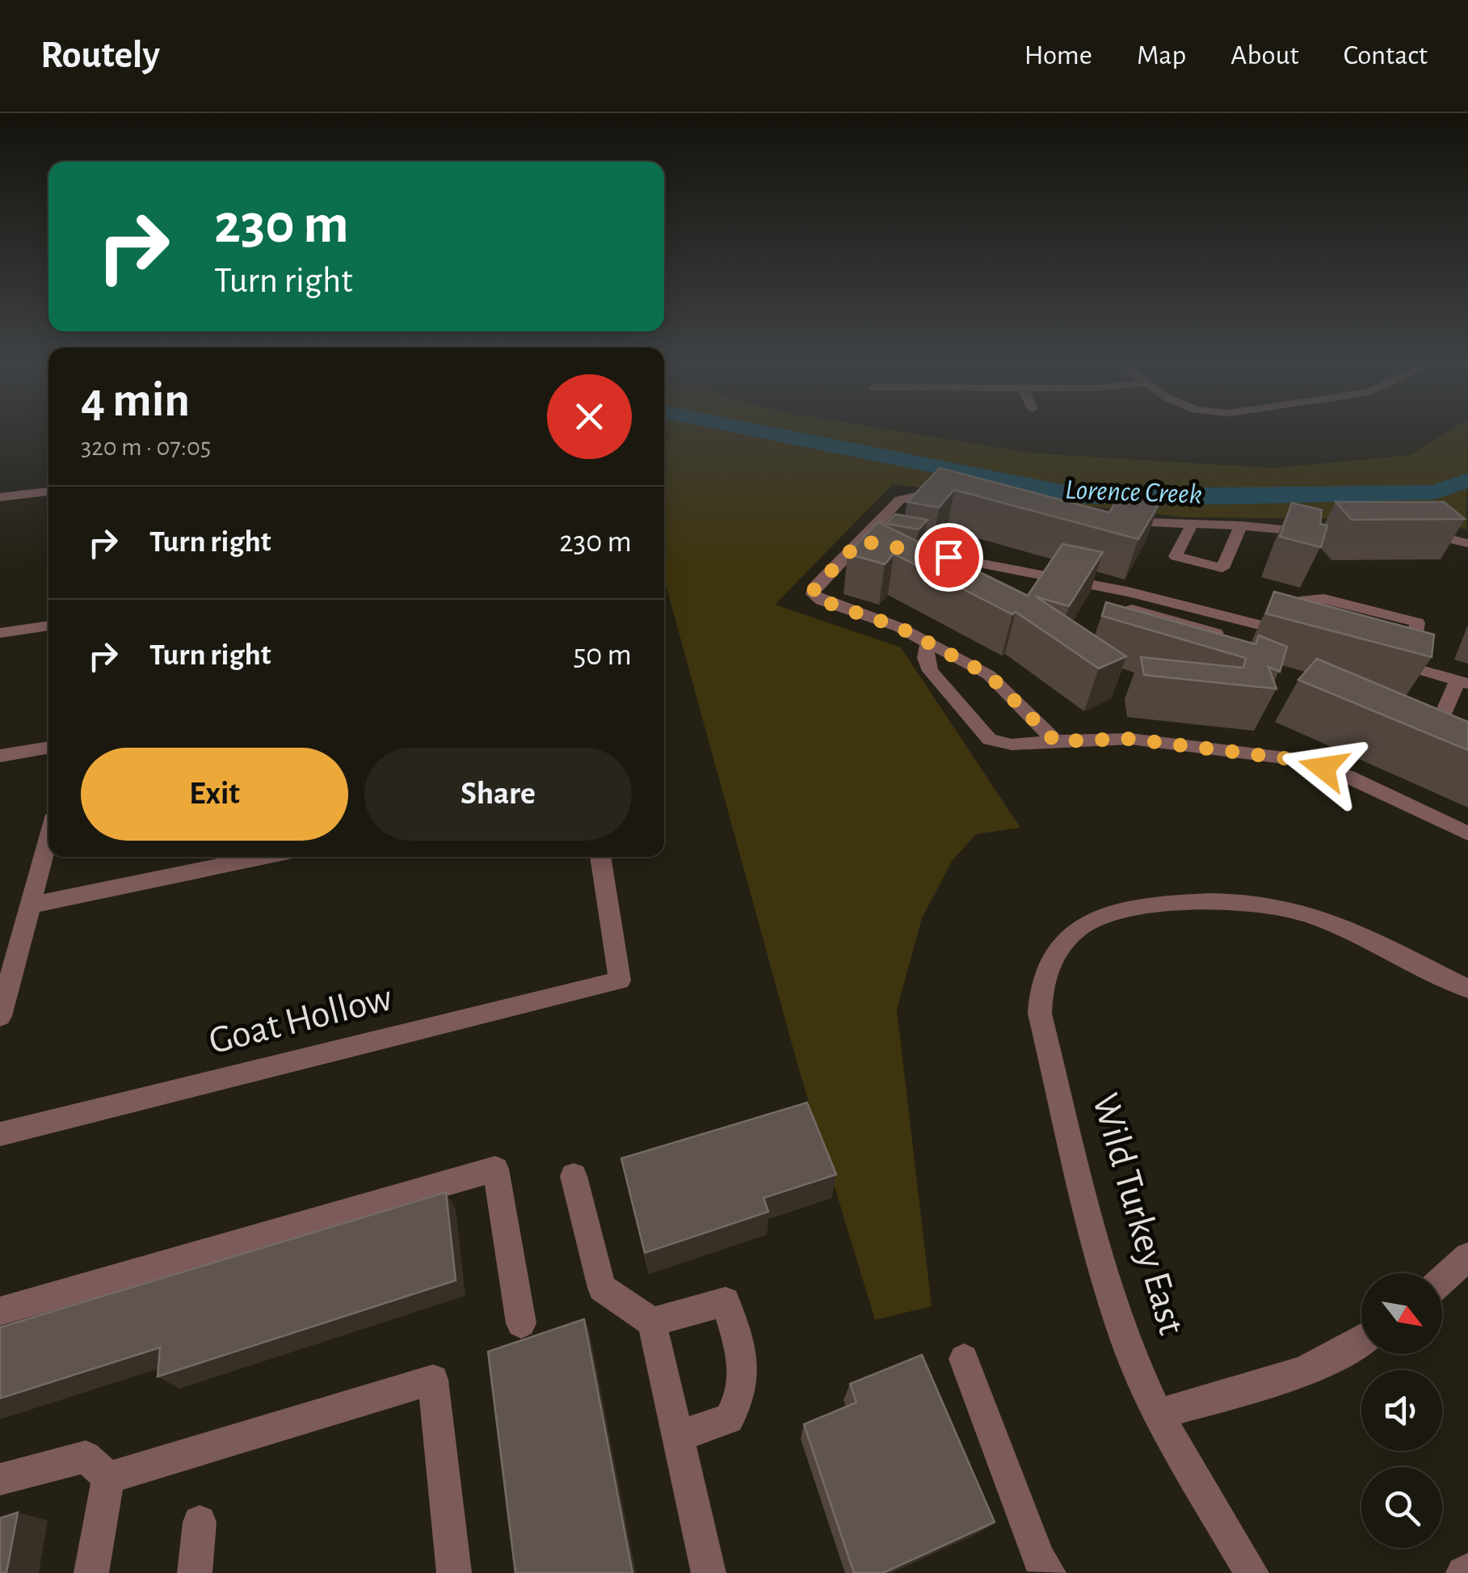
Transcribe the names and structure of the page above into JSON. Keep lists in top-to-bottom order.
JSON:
{
  "streets": {
    "street": ["Goat Hollow", "Wild Turkey East"]
  },
  "water": ["Lorence Creek"],
  "north": "bottom right",
  "page": {
    "header": "Routely",
    "nav": [
      "Home",
      "Map",
      "About",
      "Contact"
    ],
    "turn": ["230 m", "Turn right"],
    "heading": ["4 min", "320 m · 07:05"],
    "list": [
      {
        "name": "Turn right",
        "value": "230 m"
      },
      {
        "name": "Turn right",
        "value": "50 m"
      }
    ],
    "buttons": ["Exit", "Share"]
  }
}
